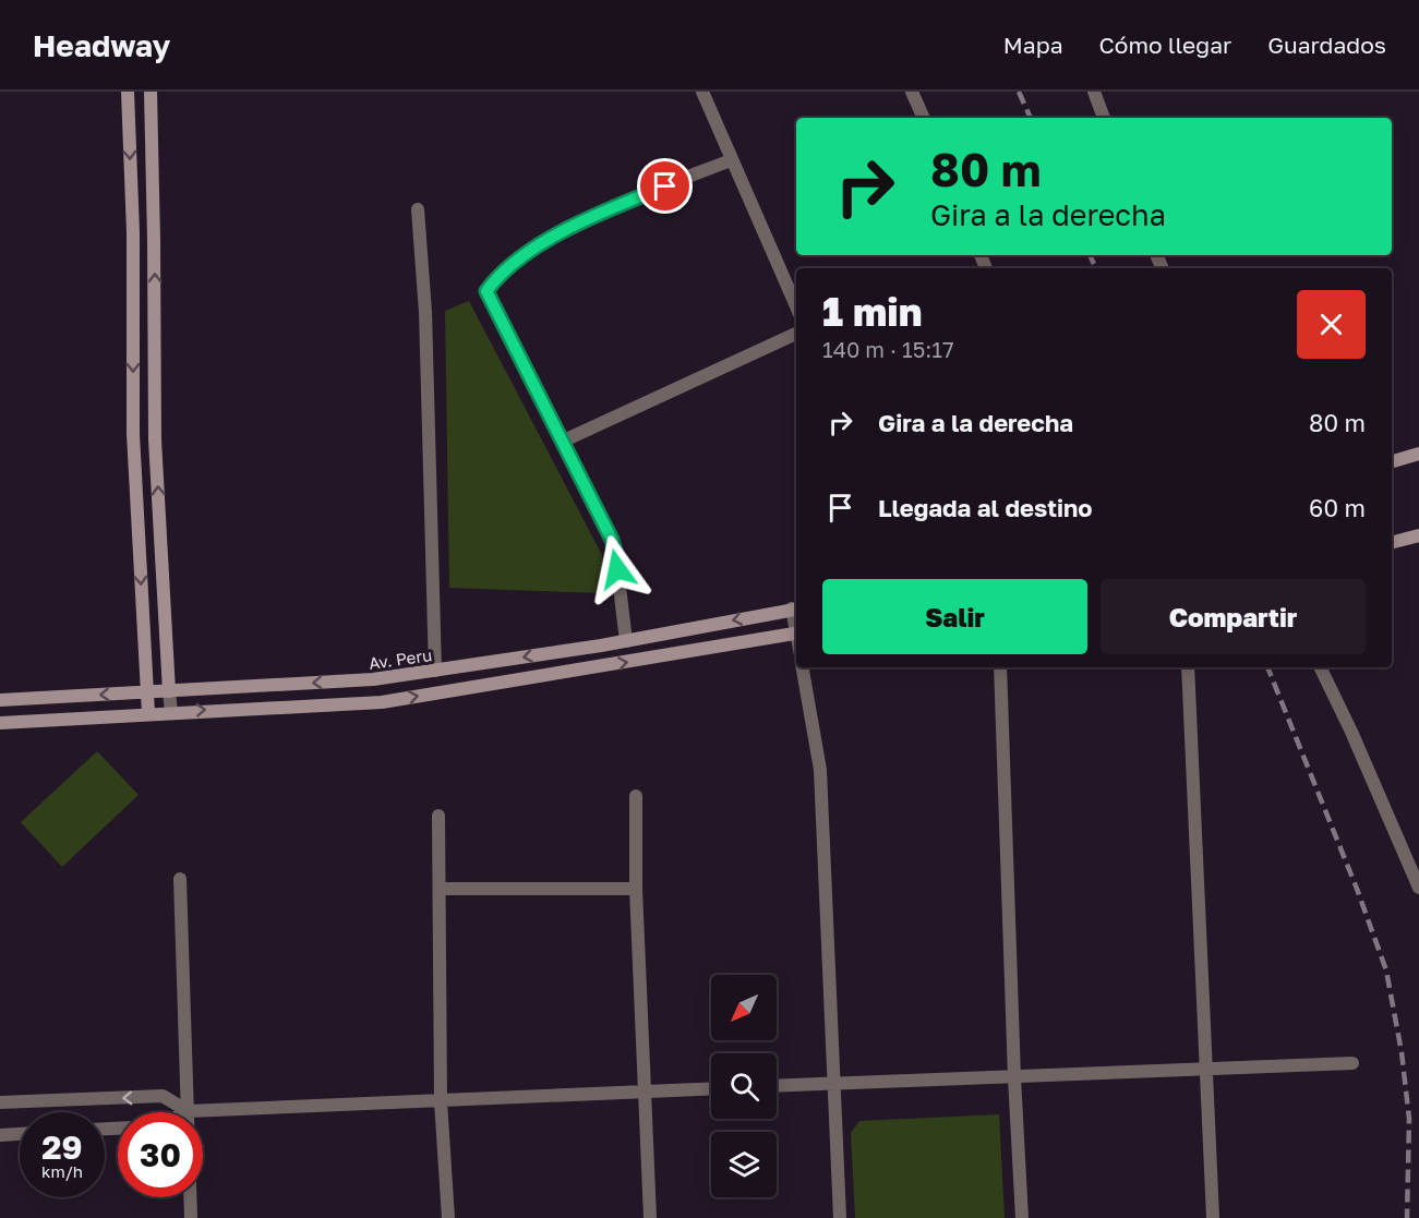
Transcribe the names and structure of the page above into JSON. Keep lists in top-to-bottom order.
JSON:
{
  "streets": {
    "street": ["Av. Peru"]
  },
  "north": "bottom left",
  "page": {
    "header": "Headway",
    "nav": ["Mapa", "Cómo llegar", "Guardados"],
    "turn": ["80 m", "Gira a la derecha"],
    "heading": ["1 min", "140 m · 15:17"],
    "list": [
      {
        "name": "Gira a la derecha",
        "value": "80 m"
      },
      {
        "name": "Llegada al destino",
        "value": "60 m"
      }
    ],
    "buttons": ["Salir", "Compartir"],
    "speed": "29 km/h",
    "limit": "30"
  }
}
